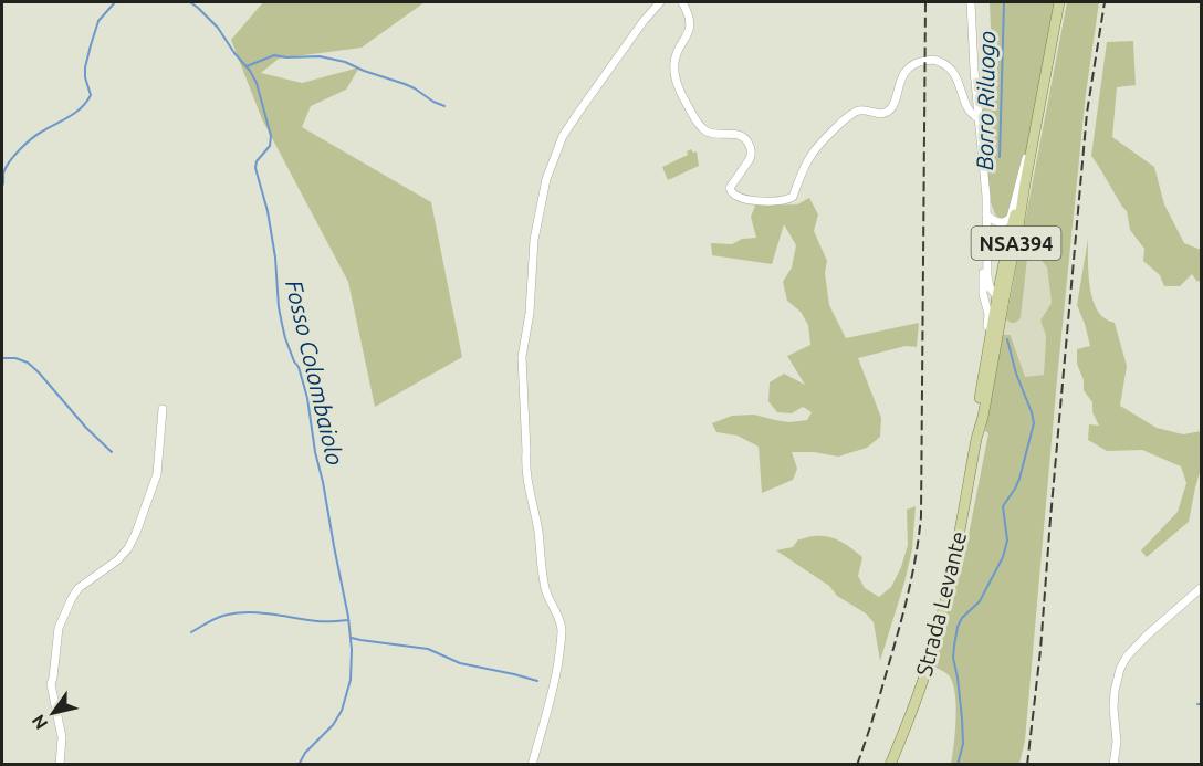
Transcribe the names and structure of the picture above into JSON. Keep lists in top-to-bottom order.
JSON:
{
  "streets": {
    "main road": ["NSA394", "Strada Levante"]
  },
  "crossings": [
    ["NSA394", "Strada Levante"]
  ],
  "water": ["Borro Riluogo", "Fosso Colombaiolo"],
  "north": "bottom left"
}
